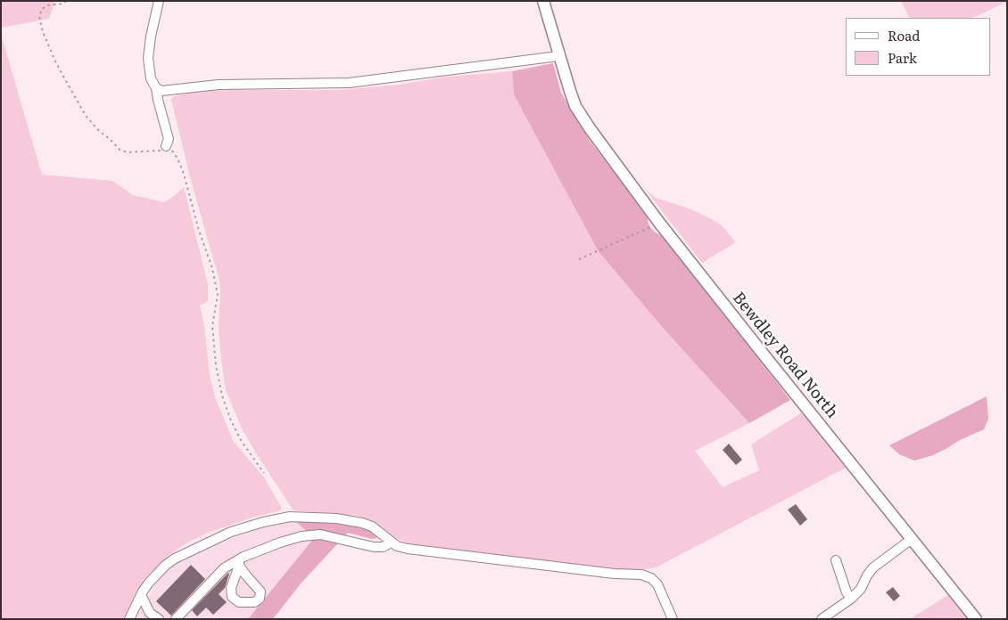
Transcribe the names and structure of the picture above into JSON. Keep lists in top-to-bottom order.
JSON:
{
  "streets": {
    "main road": ["Bewdley Road North"]
  },
  "legend": ["Road", "Park"]
}
